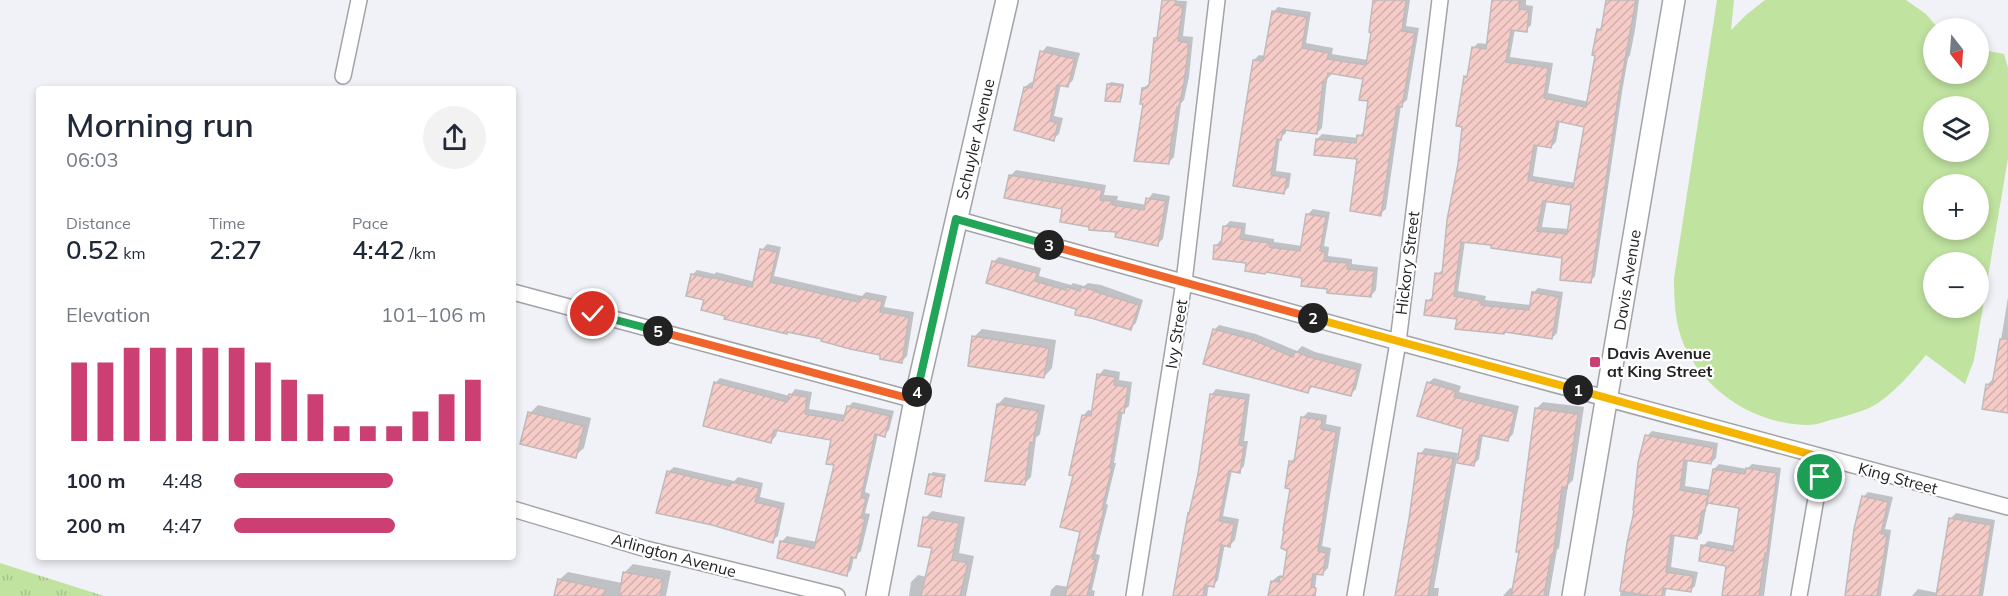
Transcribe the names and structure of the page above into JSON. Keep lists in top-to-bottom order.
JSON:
{
  "streets": {
    "main road": ["Schuyler Avenue", "Davis Avenue"],
    "street": [
      "Hickory Street",
      "Ivy Street",
      "King Street",
      "Arlington Avenue"
    ]
  },
  "crossings": [
    ["Schuyler Avenue", "King Street"],
    ["Hickory Street", "King Street"],
    ["Davis Avenue", "King Street"],
    ["Ivy Street", "King Street"]
  ],
  "places": {
    "transit": ["Davis Avenue at King Street"]
  },
  "north": "bottom",
  "page": {
    "map_buttons": ["+", "−"],
    "heading": ["Morning run", "06:03"],
    "stats": [
      ["Distance", "0.52 km"],
      ["Time", "2:27"],
      ["Pace", "4:42 /km"]
    ],
    "pins": [
      "3",
      "2",
      "5",
      "1",
      "4"
    ],
    "chart": ["Elevation", "101–106 m"],
    "list": [
      {
        "name": "100 m",
        "note": "4:48"
      },
      {
        "name": "200 m",
        "note": "4:47"
      }
    ]
  }
}
